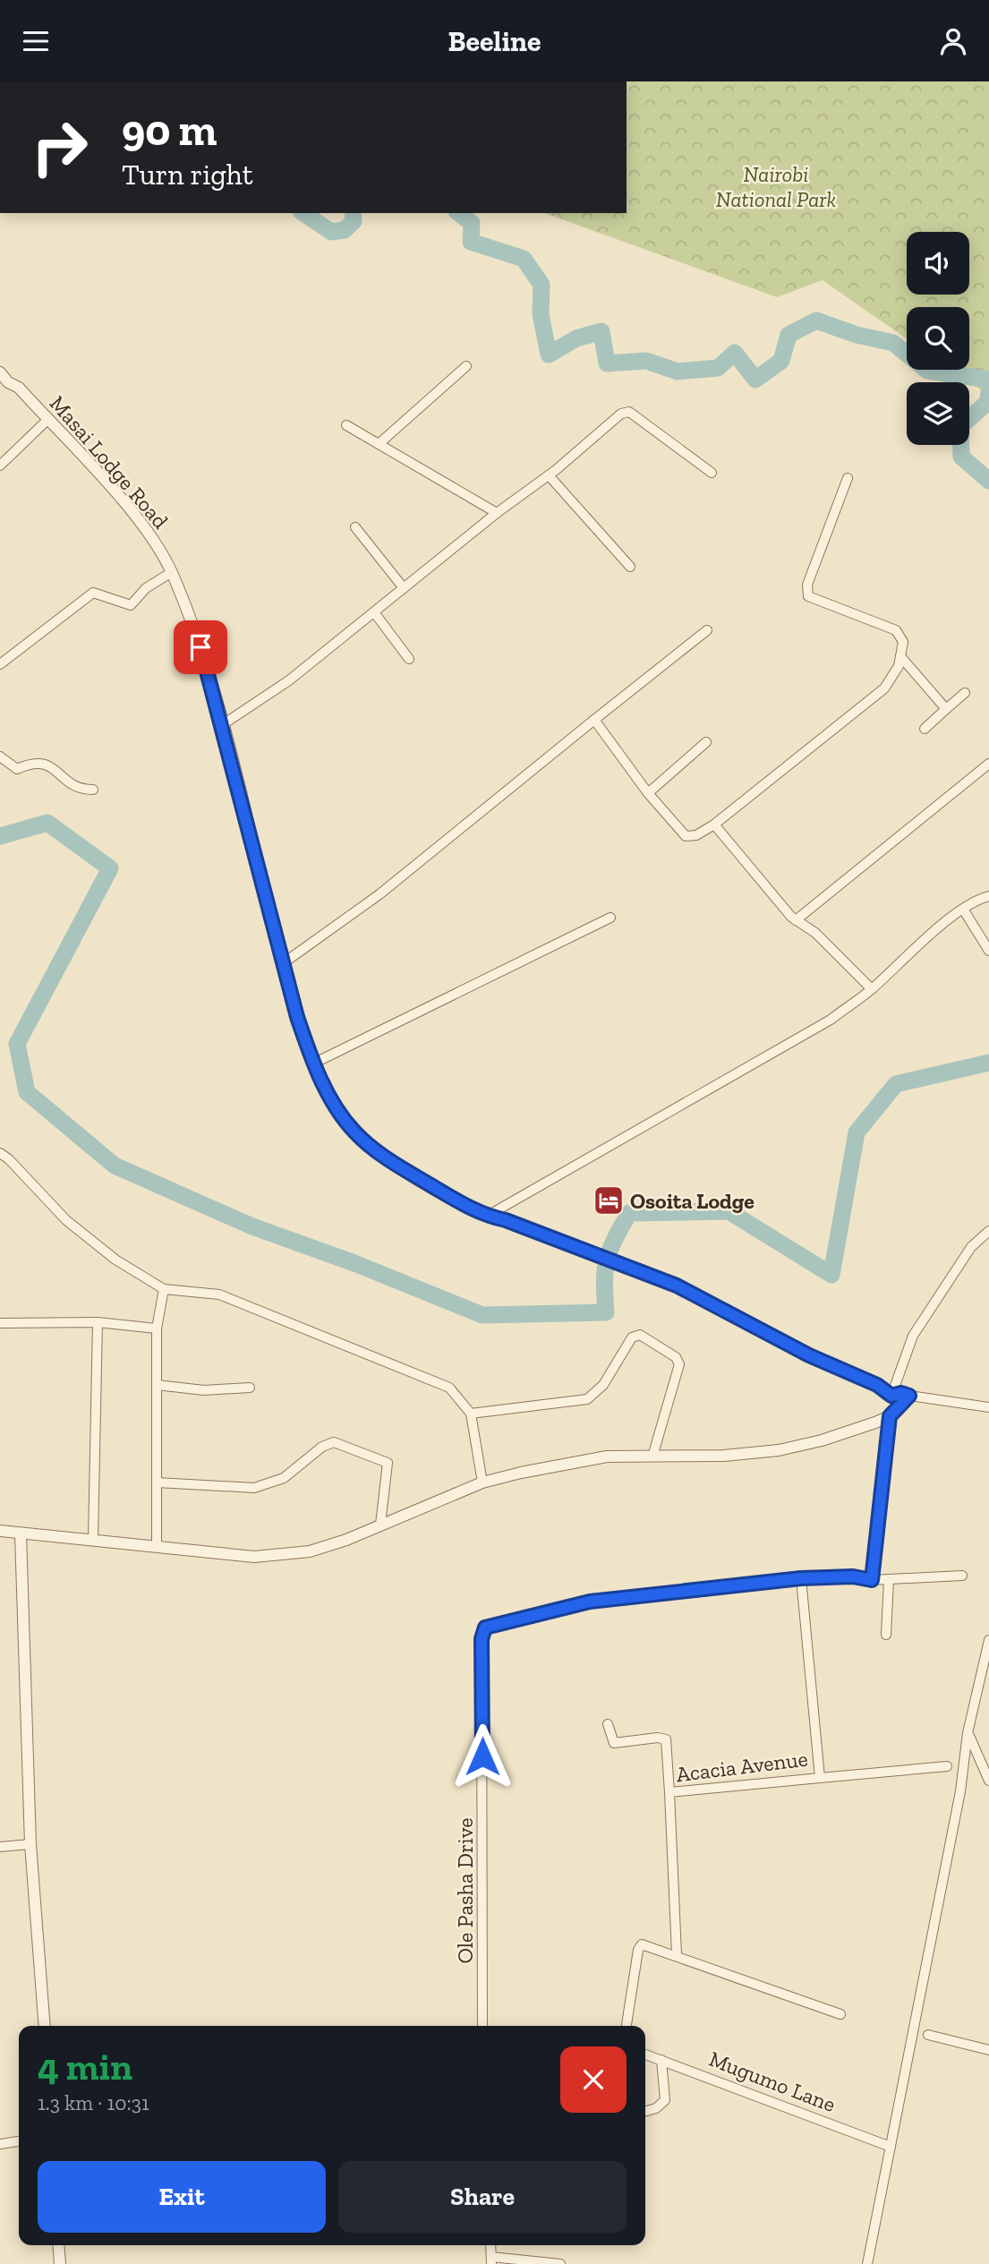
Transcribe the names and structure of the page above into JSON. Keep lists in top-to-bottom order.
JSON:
{
  "streets": {
    "street": [
      "Masai Lodge Road",
      "Acacia Avenue",
      "Ole Pasha Drive",
      "Mugumo Lane"
    ]
  },
  "crossings": [
    ["Acacia Avenue", "Ole Pasha Drive"]
  ],
  "parks": ["Nairobi National Park"],
  "places": {
    "hotel": ["Osoita Lodge"]
  },
  "page": {
    "header": "Beeline",
    "turn": ["90 m", "Turn right"],
    "heading": ["4 min", "1.3 km · 10:31"],
    "buttons": ["Exit", "Share"]
  }
}
